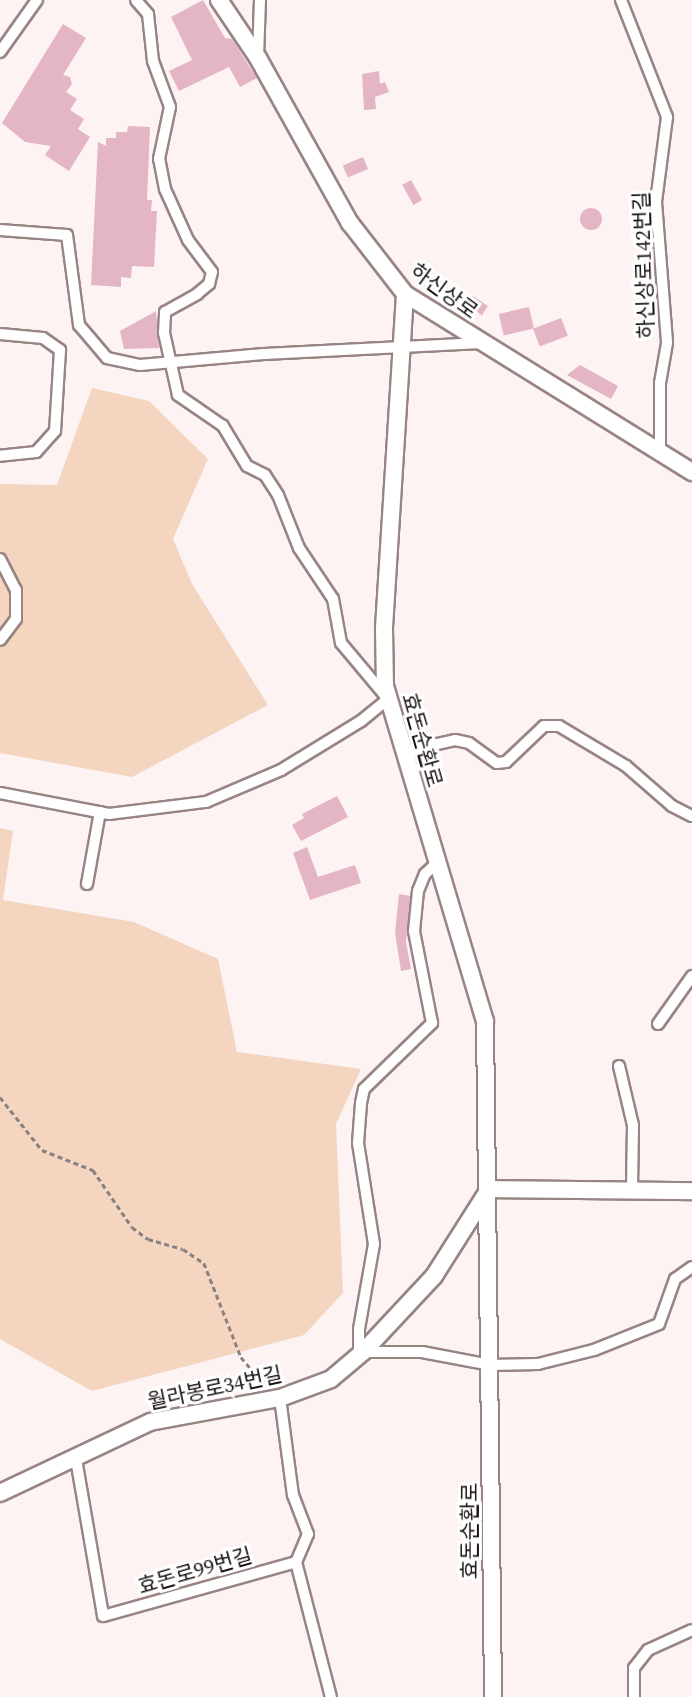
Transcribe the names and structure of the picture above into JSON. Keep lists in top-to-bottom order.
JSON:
{
  "streets": {
    "street": [
      "하신상로142번길",
      "하신상로",
      "효돈순환로",
      "월라봉로34번길",
      "효돈로99번길"
    ]
  },
  "crossings": [
    ["하신상로142번길", "하신상로"],
    ["하신상로", "효돈순환로"],
    ["효돈순환로", "월라봉로34번길"],
    ["월라봉로34번길", "효돈로99번길"]
  ]
}
